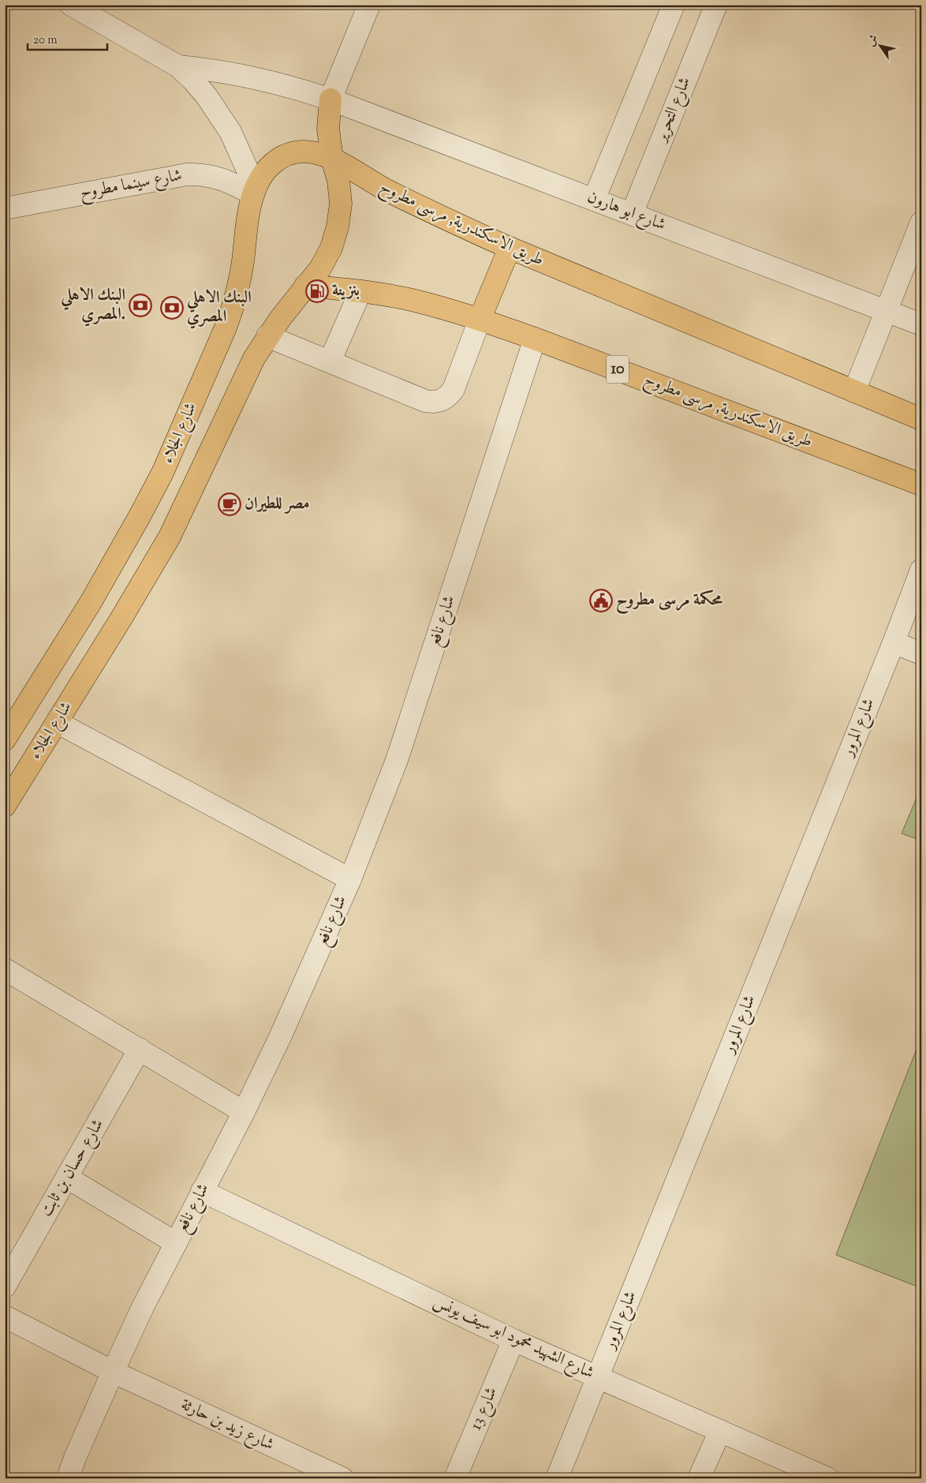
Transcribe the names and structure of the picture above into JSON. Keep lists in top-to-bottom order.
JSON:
{
  "streets": {
    "main road": ["طريق الاسكندرية, مرسى مطروح", "10", "شارع الجلاء"],
    "street": [
      "شارع التحرير",
      "شارع سينما مطروح",
      "شارع ابو هارون",
      "شارع نافع",
      "شارع المرور",
      "شارع حسان بن ثابت",
      "شارع الشهيد محمود ابو سيف يونس",
      "شارع 13",
      "شارع زيد بن حارثة"
    ]
  },
  "crossings": [
    ["شارع التحرير", "شارع ابو هارون"],
    ["شارع سينما مطروح", "شارع الجلاء"],
    ["شارع ابو هارون", "شارع الجلاء"],
    ["طريق الاسكندرية, مرسى مطروح", "شارع الجلاء"],
    ["طريق الاسكندرية, مرسى مطروح", "شارع نافع"],
    ["شارع نافع", "شارع الشهيد محمود ابو سيف يونس"],
    ["شارع نافع", "شارع زيد بن حارثة"],
    ["شارع المرور", "شارع الشهيد محمود ابو سيف يونس"],
    ["شارع الشهيد محمود ابو سيف يونس", "شارع 13"]
  ],
  "places": {
    "fuel station": ["بنزينة"],
    "bank": ["البنك الاهلي المصري.", "البنك الاهلي المصري"],
    "cafe": ["مصر للطيران"],
    "public building": ["محكمة مرسى مطروح"]
  },
  "scale_bar": "20 m",
  "north": "top left"
}
